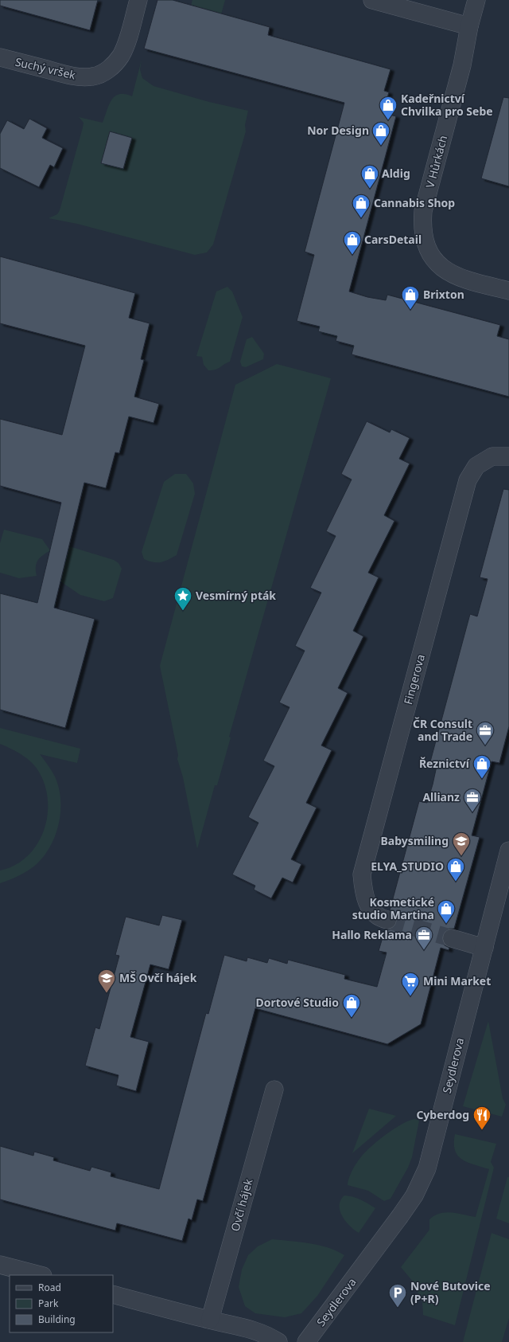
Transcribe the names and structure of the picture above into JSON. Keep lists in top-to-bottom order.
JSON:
{
  "streets": {
    "street": [
      "Suchý vršek",
      "V Hůrkách",
      "Fingerova",
      "Seydlerova",
      "Ovčí hájek"
    ]
  },
  "places": {
    "shop": [
      "Kadeřnictví Chvilka pro Sebe",
      "Nor Design",
      "Aldig",
      "Cannabis Shop",
      "CarsDetail",
      "Brixton",
      "Řeznictví",
      "ELYA_STUDIO",
      "Kosmetické studio Martina",
      "Dortové Studio"
    ],
    "place": ["Vesmírný pták"],
    "office": ["ČR Consult and Trade", "Allianz", "Hallo Reklama"],
    "school or university": ["Babysmiling", "MŠ Ovčí hájek"],
    "supermarket": ["Mini Market"],
    "restaurant": ["Cyberdog"],
    "parking": ["Nové Butovice (P+R)"]
  },
  "legend": ["Road", "Park", "Building"]
}
